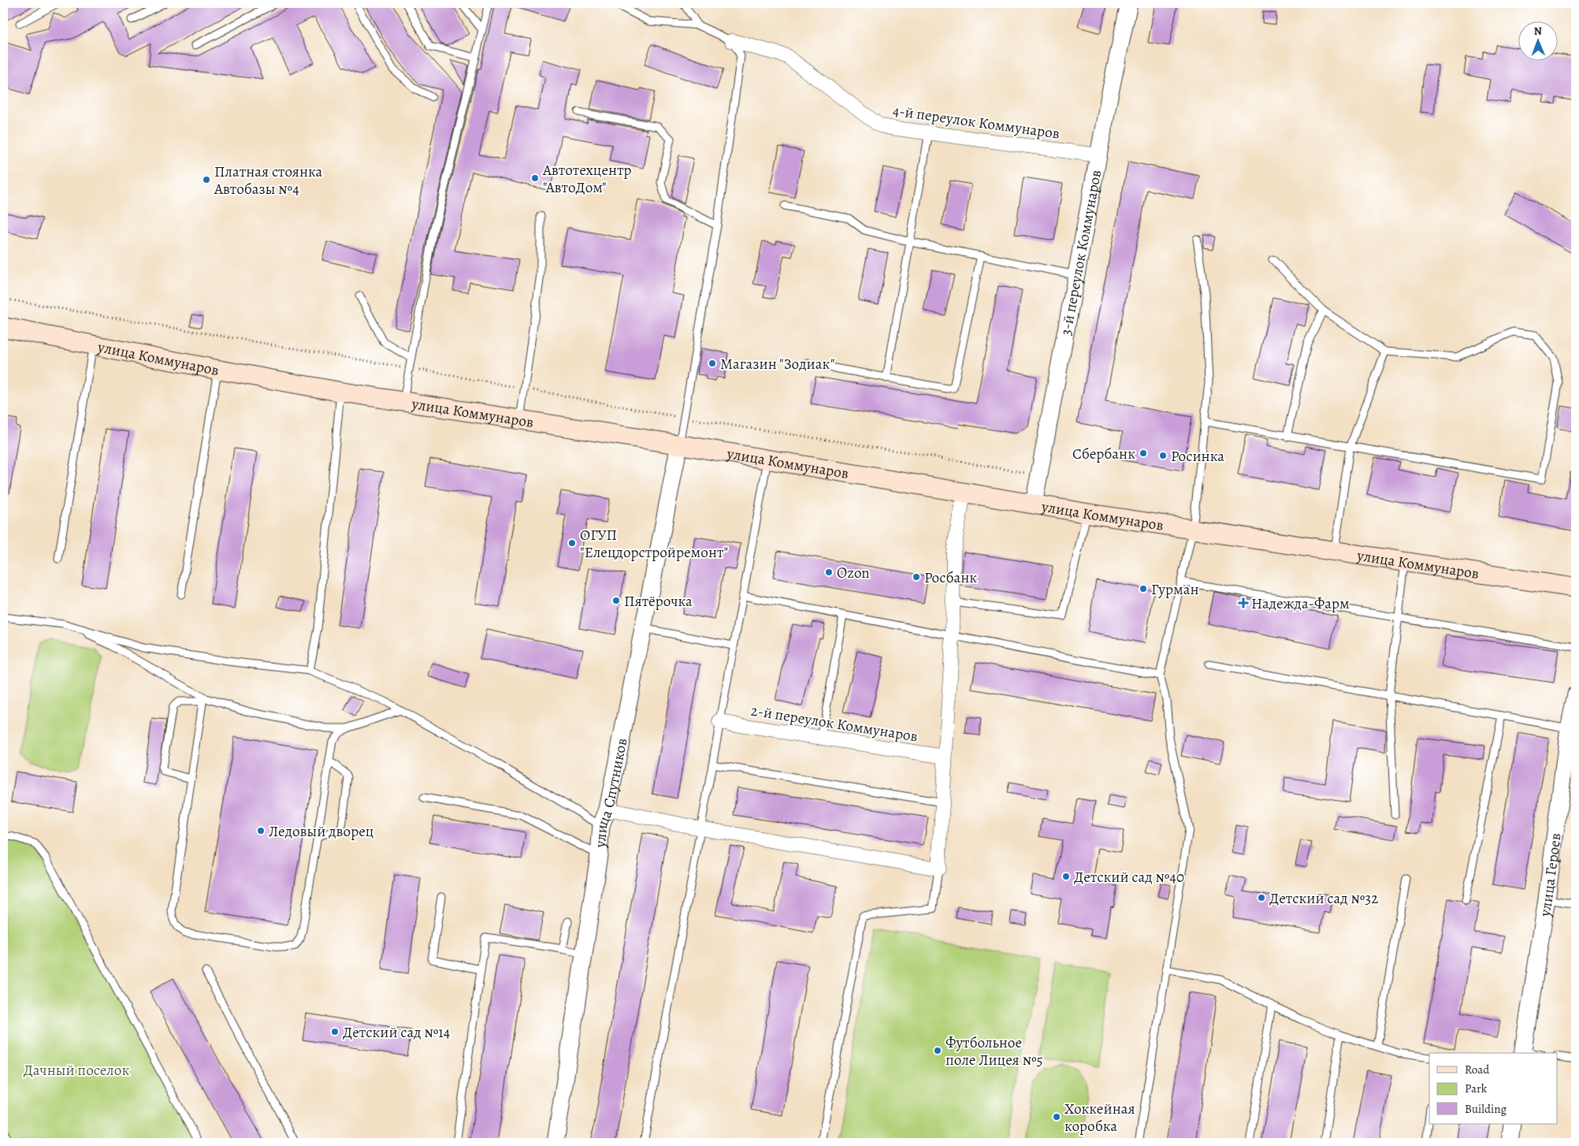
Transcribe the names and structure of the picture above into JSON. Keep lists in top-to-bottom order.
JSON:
{
  "streets": {
    "main road": ["улица Коммунаров"],
    "street": [
      "4-й переулок Коммунаров",
      "3-й переулок Коммунаров",
      "2-й переулок Коммунаров",
      "улица Спутников",
      "улица Героев"
    ]
  },
  "crossings": [
    ["4-й переулок Коммунаров", "3-й переулок Коммунаров"],
    ["3-й переулок Коммунаров", "улица Коммунаров"],
    ["улица Коммунаров", "улица Спутников"]
  ],
  "parks": ["Дачный поселок"],
  "places": {
    "other": [
      "Автотехцентр \"АвтоДом\"",
      "Платная стоянка Автобазы №4",
      "Магазин \"Зодиак\"",
      "Сбербанк",
      "Росинка",
      "ОГУП \"Елецдорстройремонт\"",
      "Ozon",
      "Росбанк",
      "Гурман",
      "Пятёрочка",
      "Ледовый дворец",
      "Детский сад №40",
      "Детский сад №32",
      "Детский сад №14",
      "Футбольное поле Лицея №5",
      "Хоккейная коробка"
    ],
    "health": ["Надежда-Фарм"]
  },
  "legend": ["Road", "Park", "Building"],
  "north": "top"
}
